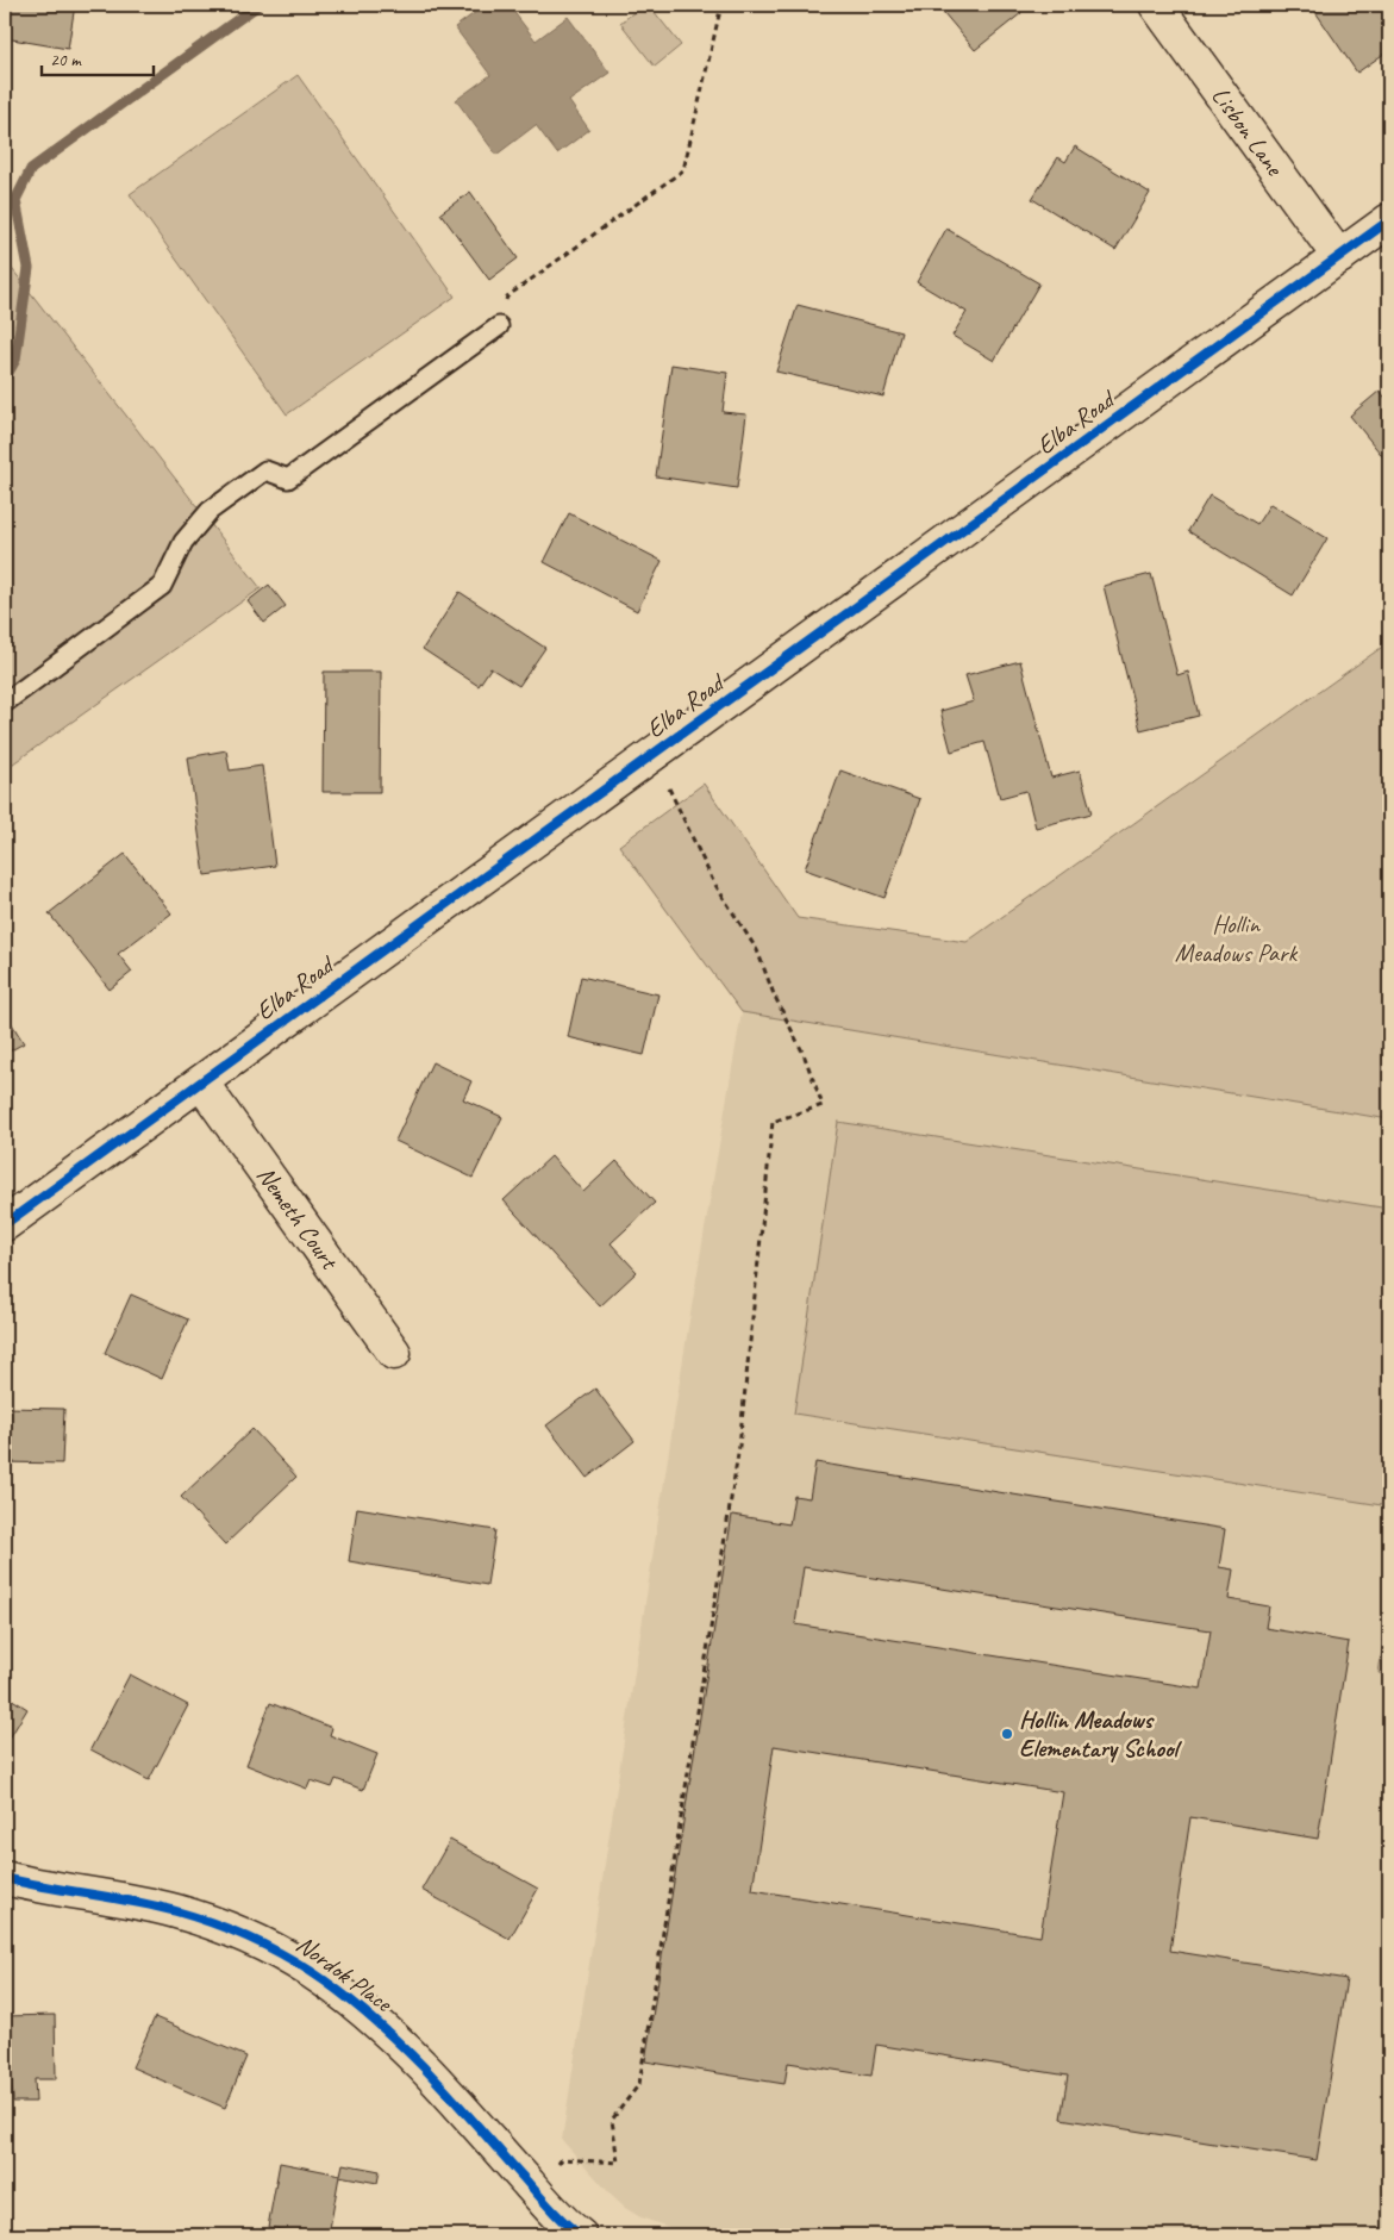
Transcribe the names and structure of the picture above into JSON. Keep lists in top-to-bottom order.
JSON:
{
  "streets": {
    "street": [
      "Lisbon Lane",
      "Elba Road",
      "Nemeth Court",
      "Nordok Place"
    ]
  },
  "crossings": [
    ["Lisbon Lane", "Elba Road"],
    ["Elba Road", "Nemeth Court"]
  ],
  "parks": ["Hollin Meadows Park"],
  "places": ["Hollin Meadows Elementary School"],
  "scale_bar": "20 m"
}
